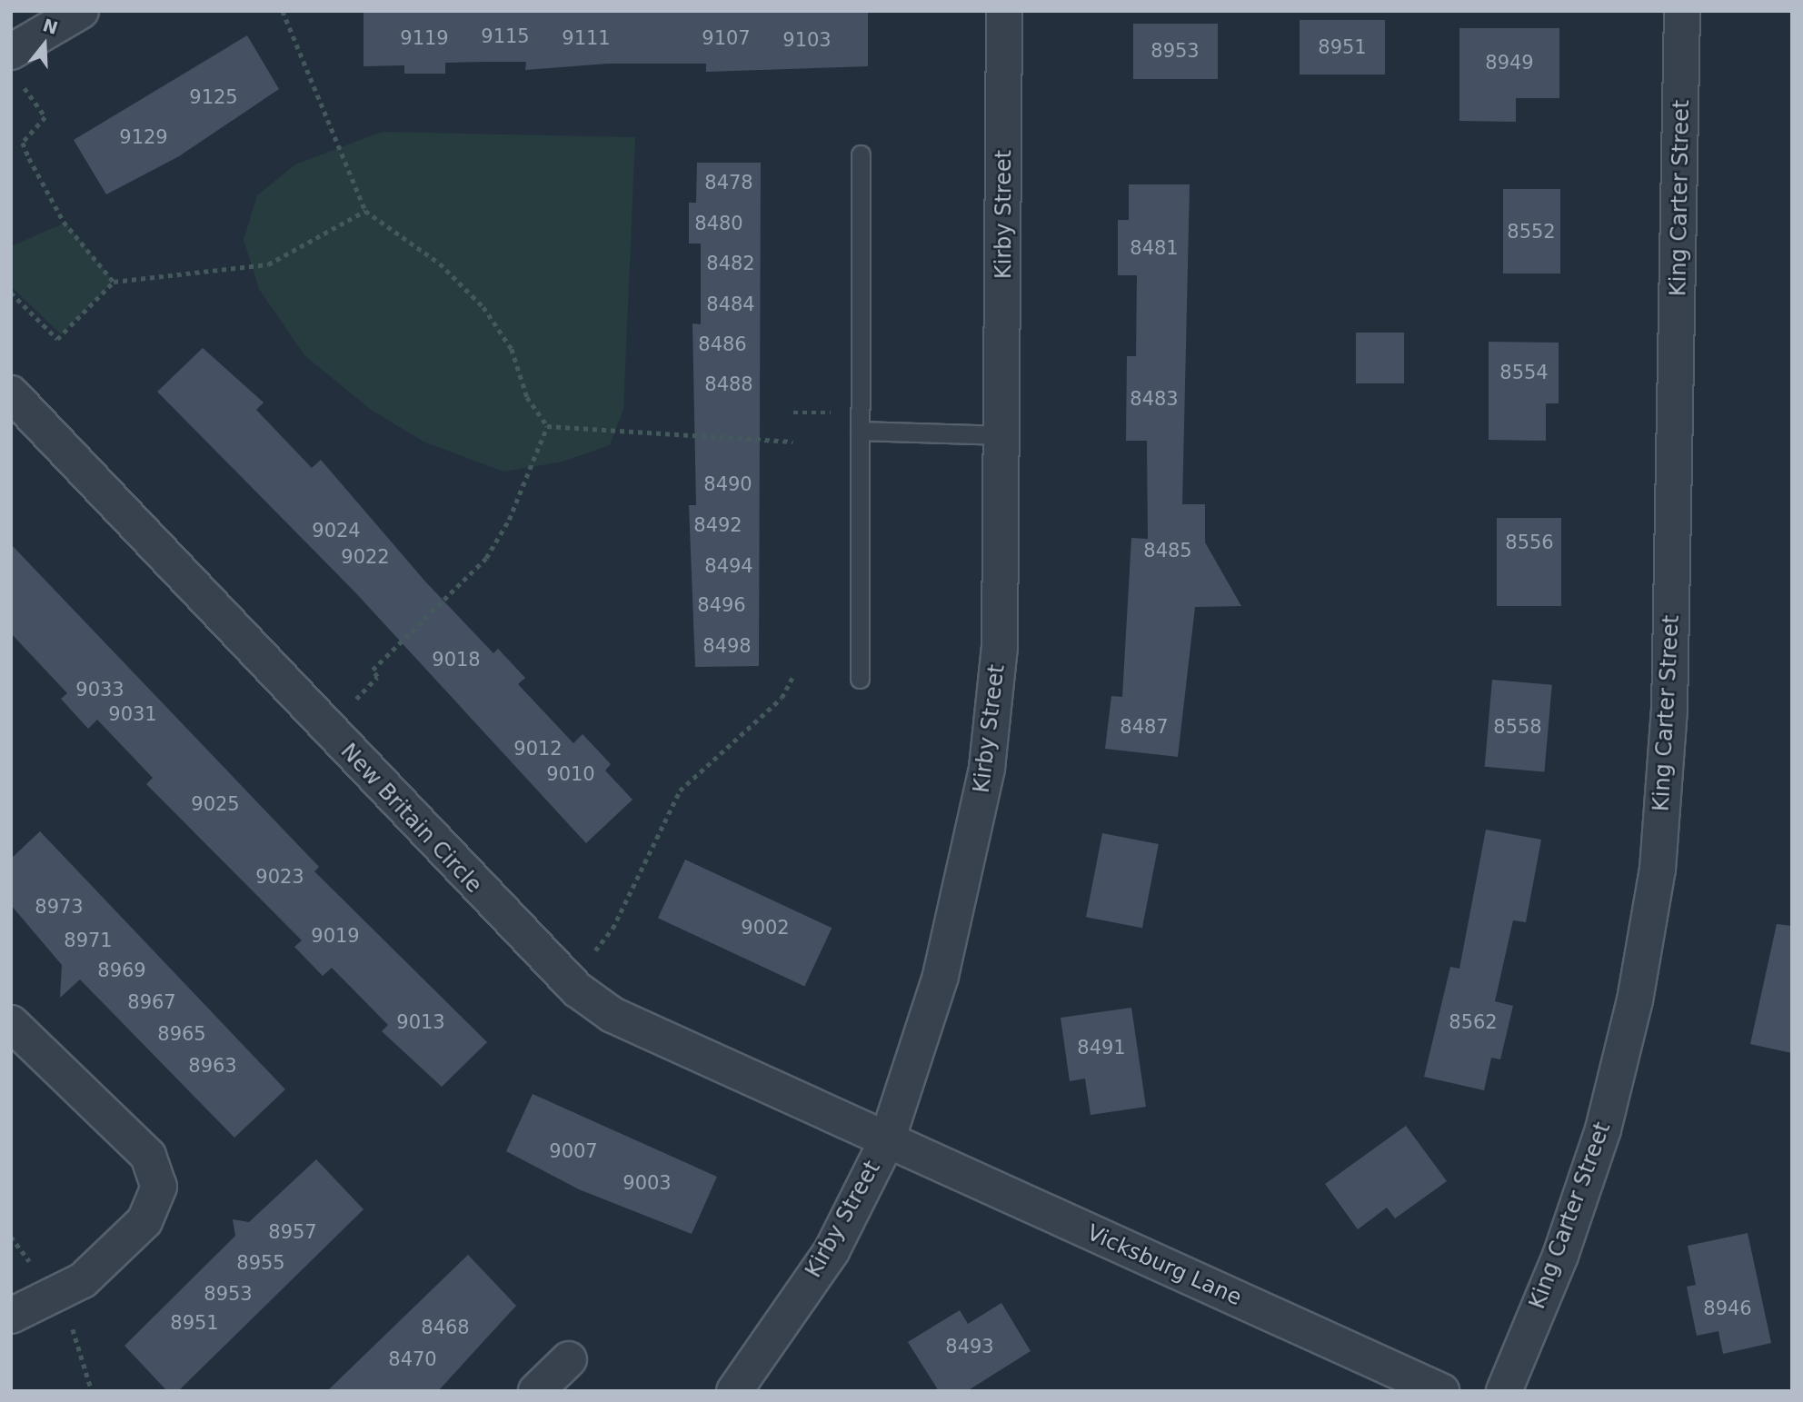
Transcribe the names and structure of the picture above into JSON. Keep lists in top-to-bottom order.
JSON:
{
  "streets": {
    "street": [
      "King Carter Street",
      "Kirby Street",
      "New Britain Circle",
      "Vicksburg Lane"
    ]
  },
  "crossings": [
    ["Kirby Street", "New Britain Circle"],
    ["Kirby Street", "Vicksburg Lane"],
    ["New Britain Circle", "Vicksburg Lane"]
  ],
  "house_numbers": [
    "9115",
    "9119",
    "9111",
    "9107",
    "9103",
    "8951",
    "8953",
    "8949",
    "9125",
    "9129",
    "8478",
    "8480",
    "8552",
    "8481",
    "8482",
    "8484",
    "8486",
    "8554",
    "8488",
    "8483",
    "8490",
    "8492",
    "9024",
    "8556",
    "8485",
    "9022",
    "8494",
    "8496",
    "8498",
    "9018",
    "9033",
    "9031",
    "8487",
    "8558",
    "9012",
    "9010",
    "9025",
    "9023",
    "8973",
    "9002",
    "9019",
    "8971",
    "8969",
    "8967",
    "9013",
    "8562",
    "8965",
    "8491",
    "8963",
    "9007",
    "9003",
    "8957",
    "8955",
    "8953",
    "8946",
    "8951",
    "8468",
    "8493",
    "8470"
  ],
  "north": "top"
}
